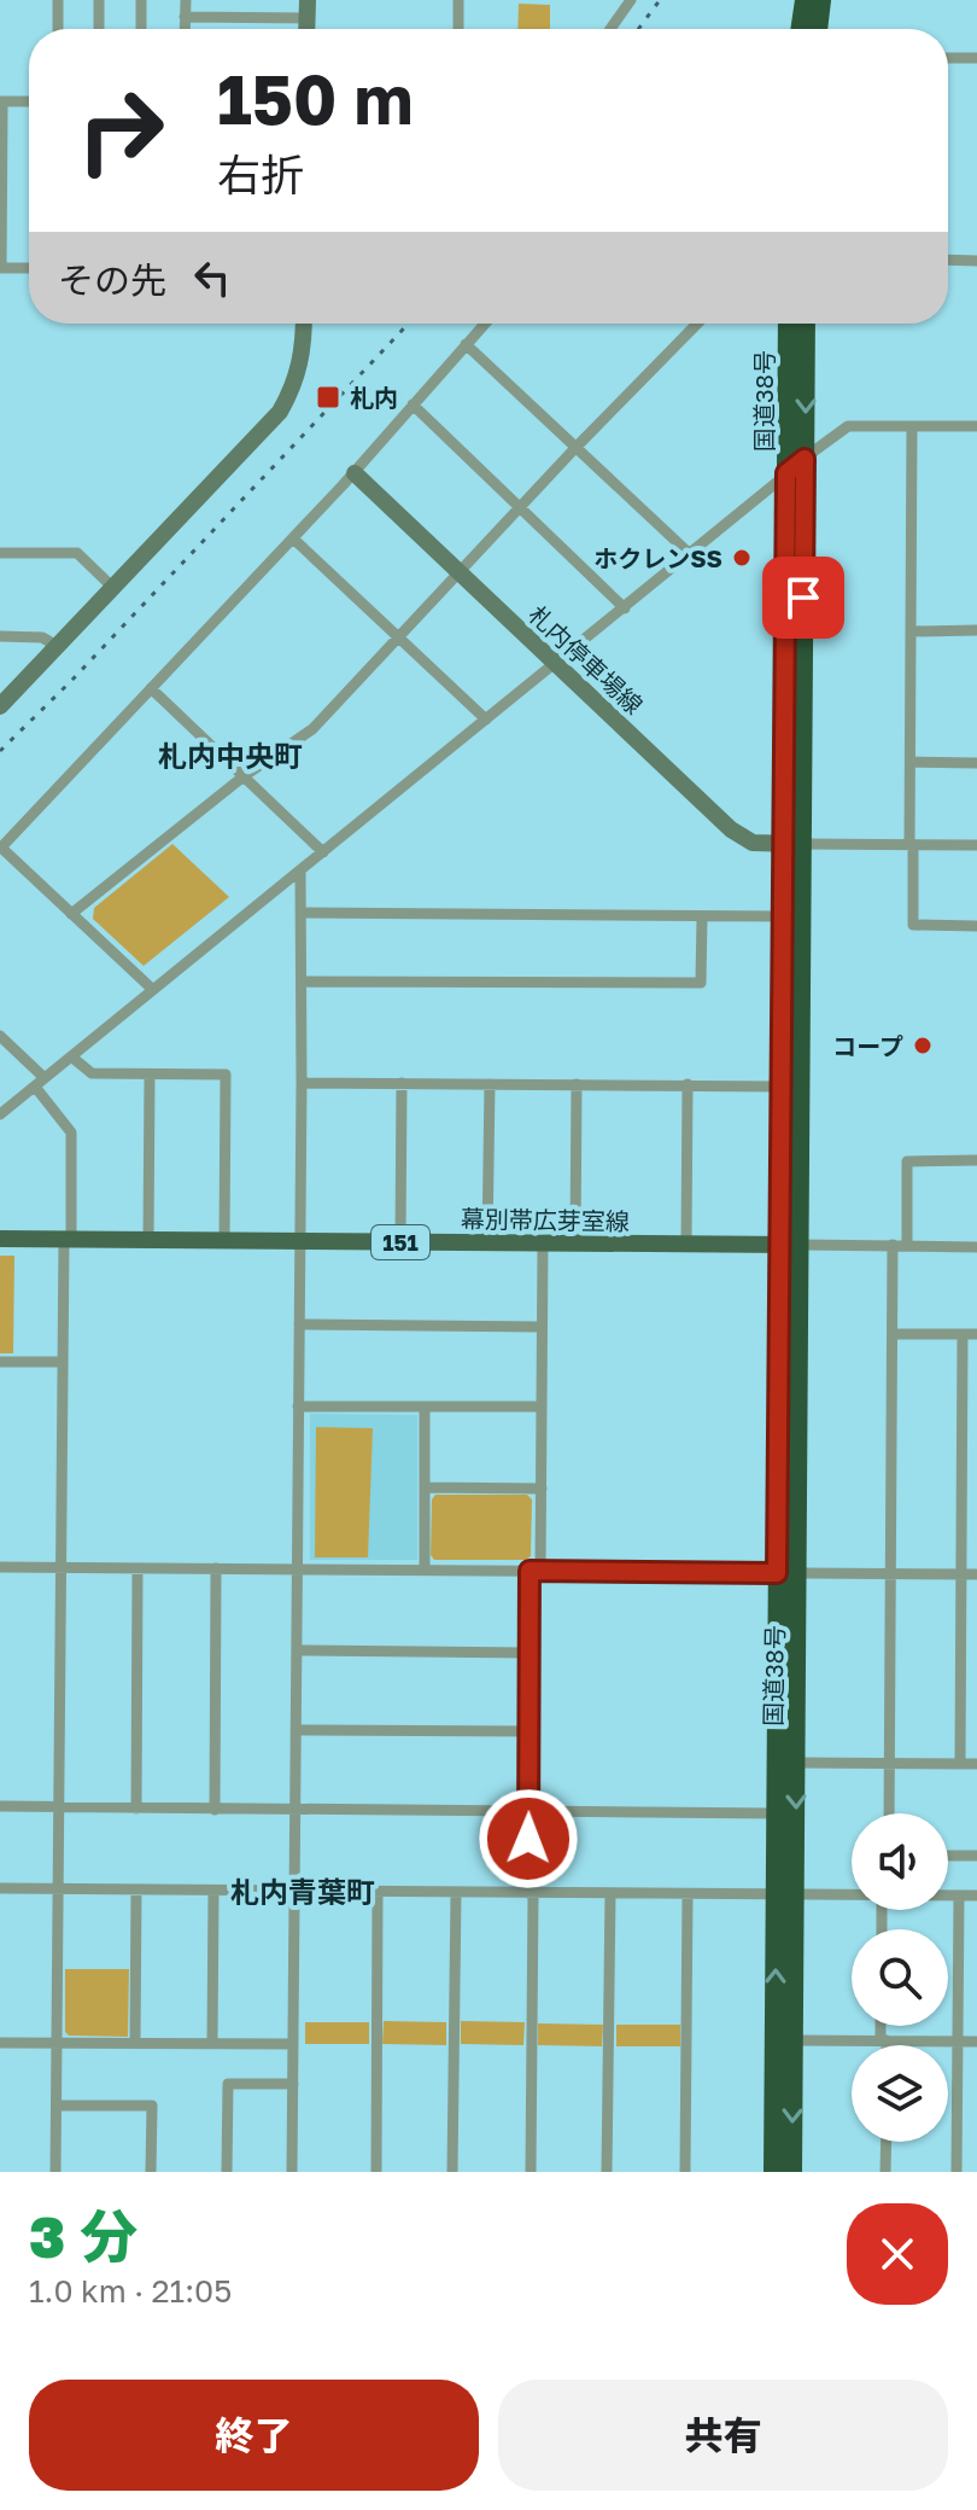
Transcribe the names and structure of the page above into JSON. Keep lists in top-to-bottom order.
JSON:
{
  "streets": {
    "highway": ["国道38号"],
    "main road": ["札内停車場線", "幕別帯広芽室線", "151"]
  },
  "crossings": [
    ["国道38号", "札内停車場線"],
    ["国道38号", "幕別帯広芽室線"]
  ],
  "districts": ["札内中央町", "札内青葉町"],
  "places": {
    "transit": ["札内"],
    "other": ["ホクレンSS", "コープ"]
  },
  "page": {
    "turn": ["150 m", "右折"],
    "then": "その先",
    "heading": ["3 分", "1.0 km · 21:05"],
    "buttons": ["終了", "共有"]
  }
}
